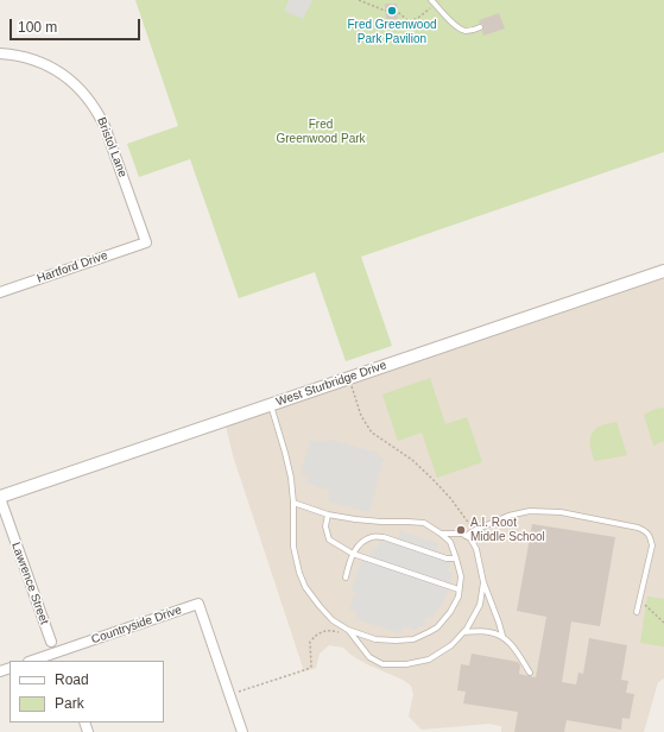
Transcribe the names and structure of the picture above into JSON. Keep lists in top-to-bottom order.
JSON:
{
  "streets": {
    "street": [
      "Bristol Lane",
      "Hartford Drive",
      "West Sturbridge Drive",
      "Lawrence Street",
      "Countryside Drive"
    ]
  },
  "crossings": [
    ["Bristol Lane", "Hartford Drive"],
    ["West Sturbridge Drive", "Lawrence Street"],
    ["Lawrence Street", "Countryside Drive"]
  ],
  "parks": ["Fred Greenwood Park"],
  "places": ["Fred Greenwood Park Pavilion", "A.I. Root Middle School"],
  "legend": ["Road", "Park"],
  "scale_bar": "100 m"
}
